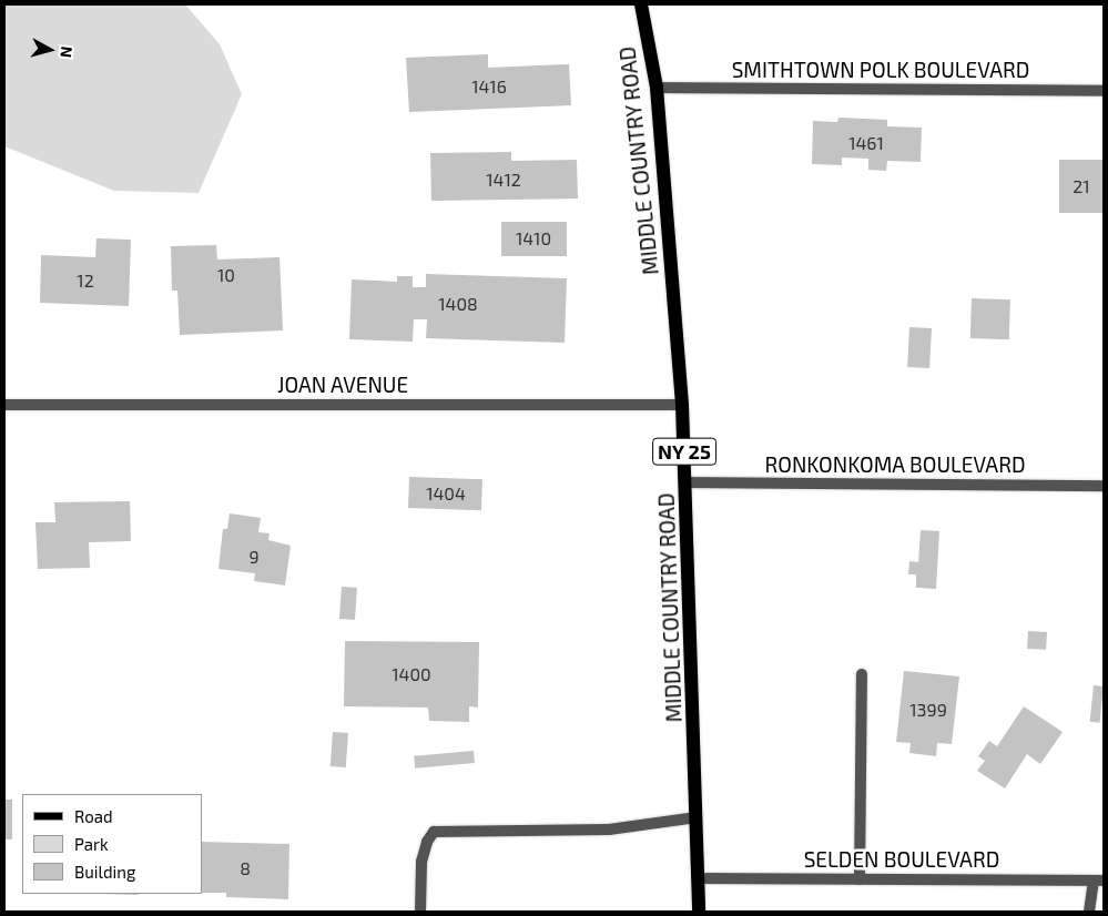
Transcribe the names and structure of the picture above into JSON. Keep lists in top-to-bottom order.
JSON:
{
  "streets": {
    "main road": ["MIDDLE COUNTRY ROAD", "NY 25"],
    "street": [
      "SMITHTOWN POLK BOULEVARD",
      "JOAN AVENUE",
      "RONKONKOMA BOULEVARD",
      "SELDEN BOULEVARD"
    ]
  },
  "crossings": [
    ["SMITHTOWN POLK BOULEVARD", "MIDDLE COUNTRY ROAD"],
    ["MIDDLE COUNTRY ROAD", "JOAN AVENUE"],
    ["MIDDLE COUNTRY ROAD", "RONKONKOMA BOULEVARD"],
    ["MIDDLE COUNTRY ROAD", "SELDEN BOULEVARD"]
  ],
  "house_numbers": [
    "1416",
    "1461",
    "1412",
    "21",
    "1410",
    "10",
    "12",
    "1408",
    "1404",
    "9",
    "1400",
    "1399",
    "8"
  ],
  "legend": ["Road", "Park", "Building"],
  "north": "right"
}
